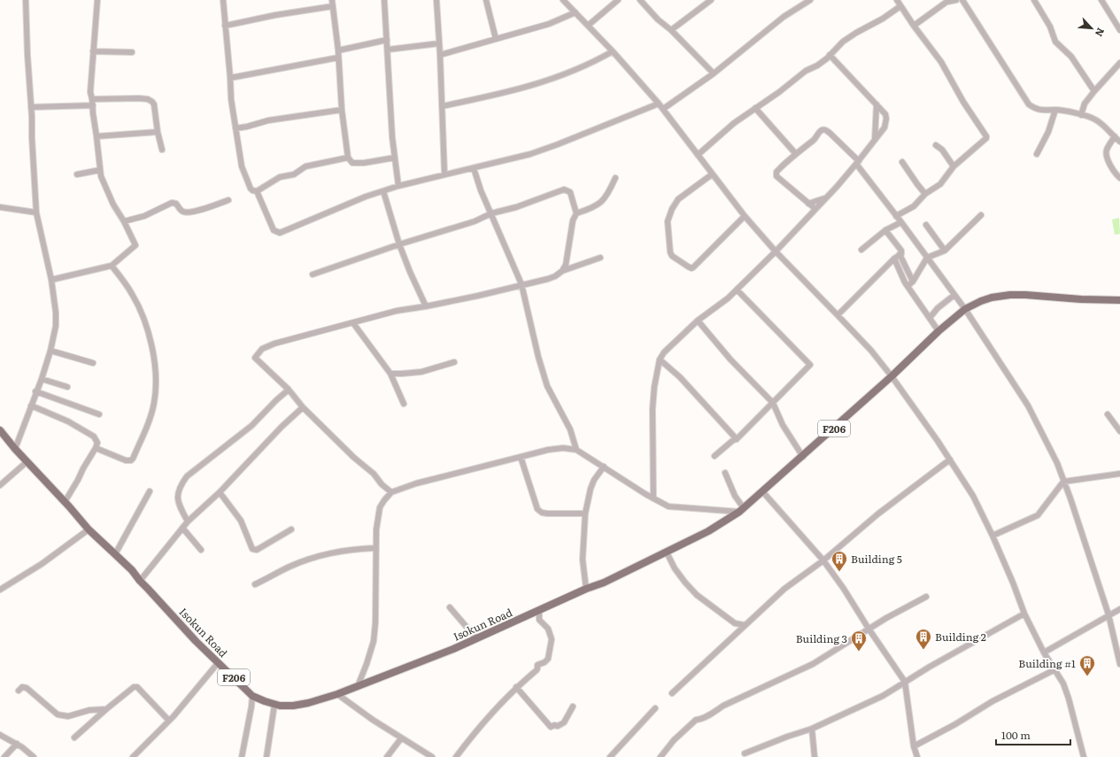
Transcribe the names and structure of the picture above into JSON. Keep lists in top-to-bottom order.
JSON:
{
  "streets": {
    "main road": ["F206", "Isokun Road"]
  },
  "crossings": [
    ["F206", "Isokun Road"]
  ],
  "places": {
    "building": [
      "Building 5",
      "Building 2",
      "Building 3",
      "Building #1"
    ]
  },
  "scale_bar": "100 m",
  "north": "bottom right"
}
